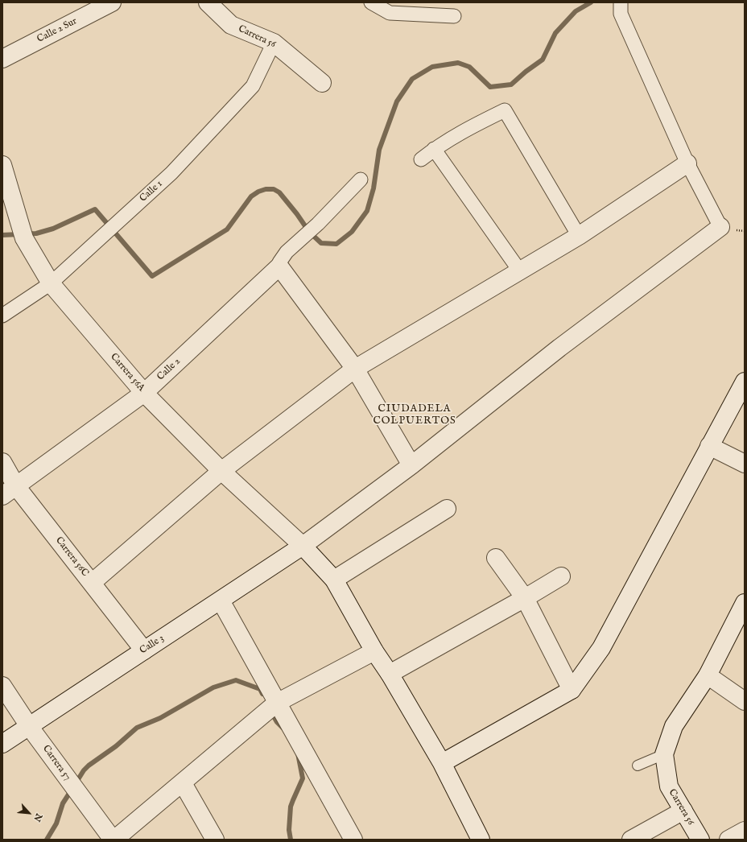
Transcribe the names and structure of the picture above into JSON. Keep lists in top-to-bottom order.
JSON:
{
  "streets": {
    "street": [
      "Calle 2 Sur",
      "Carrera 56",
      "Calle 1",
      "Calle 2",
      "Carrera 56A",
      "Carrera 56C",
      "Calle 3",
      "Carrera 57"
    ]
  },
  "crossings": [
    ["Carrera 56", "Calle 1"],
    ["Calle 1", "Carrera 56A"],
    ["Calle 2", "Carrera 56A"],
    ["Calle 2", "Carrera 56C"],
    ["Carrera 56A", "Calle 3"],
    ["Carrera 56C", "Calle 3"],
    ["Calle 3", "Carrera 57"]
  ],
  "districts": ["CIUDADELA COLPUERTOS"],
  "north": "bottom right"
}
